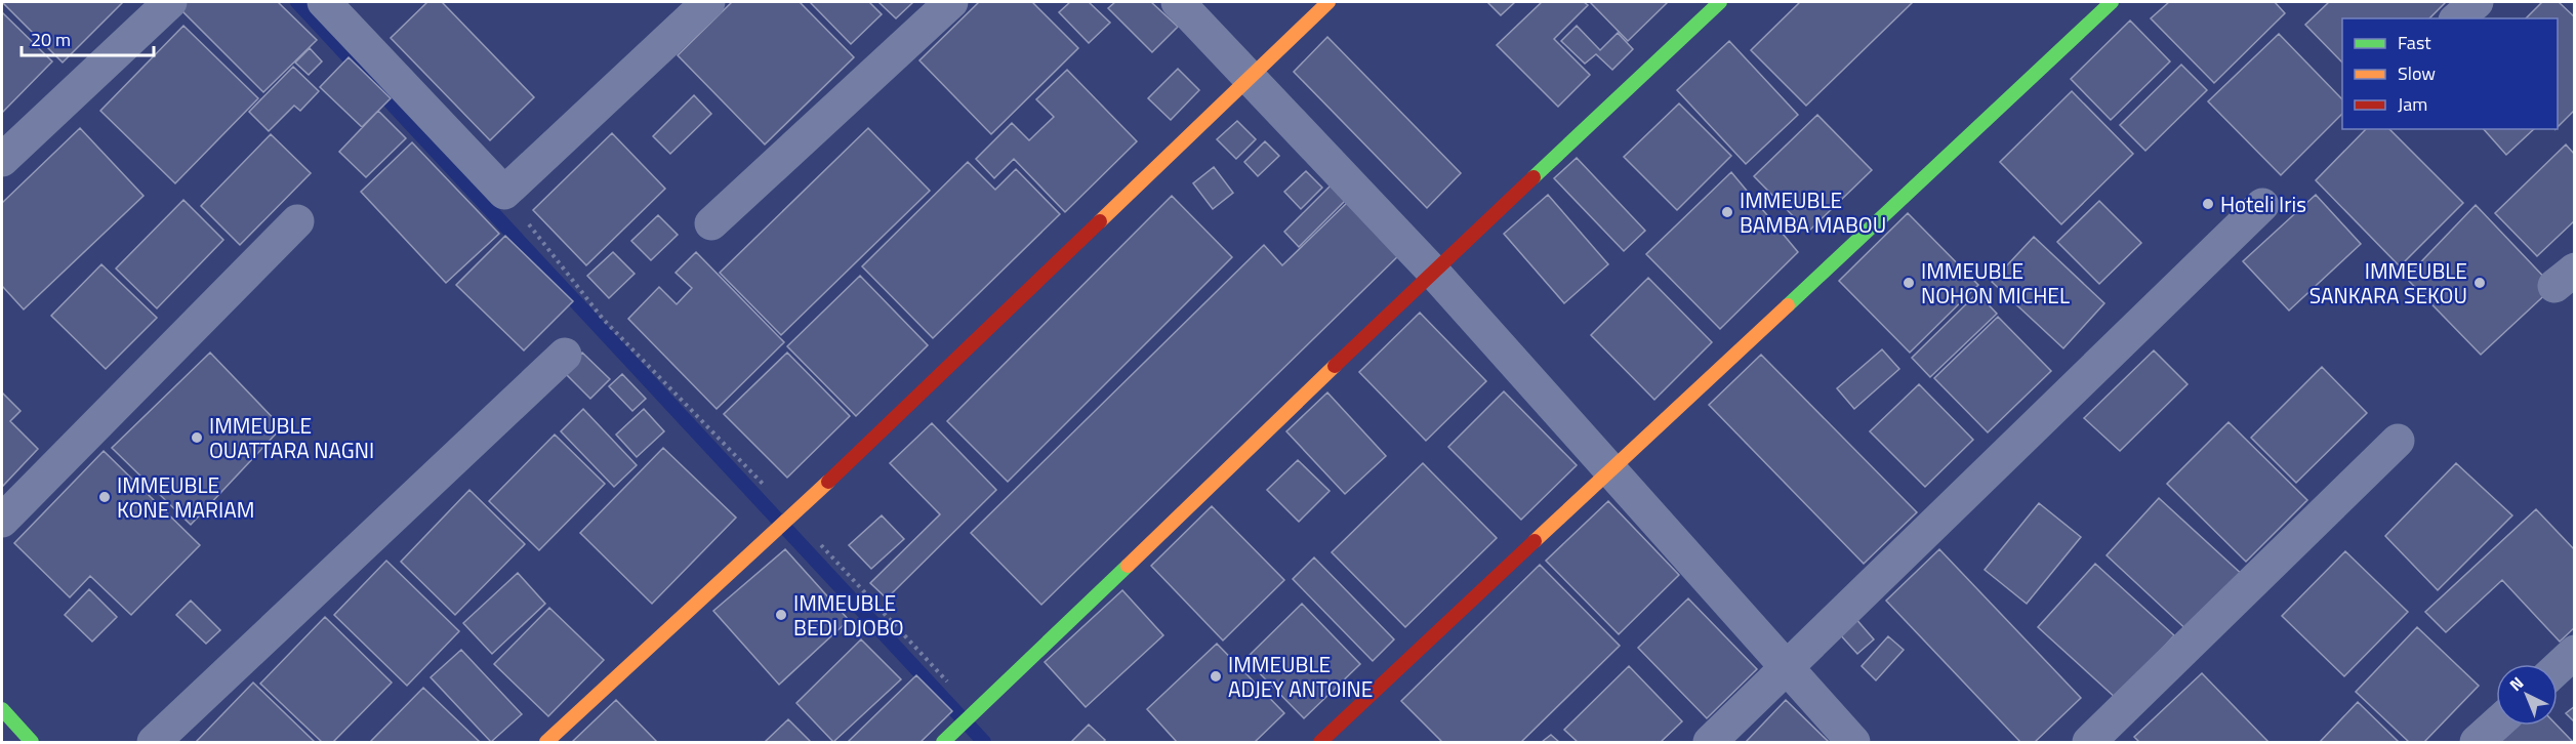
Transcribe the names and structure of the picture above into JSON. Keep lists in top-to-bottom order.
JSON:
{
  "places": [
    "Hoteli Iris",
    "IMMEUBLE BAMBA MABOU",
    "IMMEUBLE NOHON MICHEL",
    "IMMEUBLE SANKARA SEKOU",
    "IMMEUBLE OUATTARA NAGNI",
    "IMMEUBLE KONE MARIAM",
    "IMMEUBLE BEDI DJOBO",
    "IMMEUBLE ADJEY ANTOINE"
  ],
  "legend": ["Fast", "Slow", "Jam"],
  "scale_bar": "20 m",
  "north": "top left"
}
